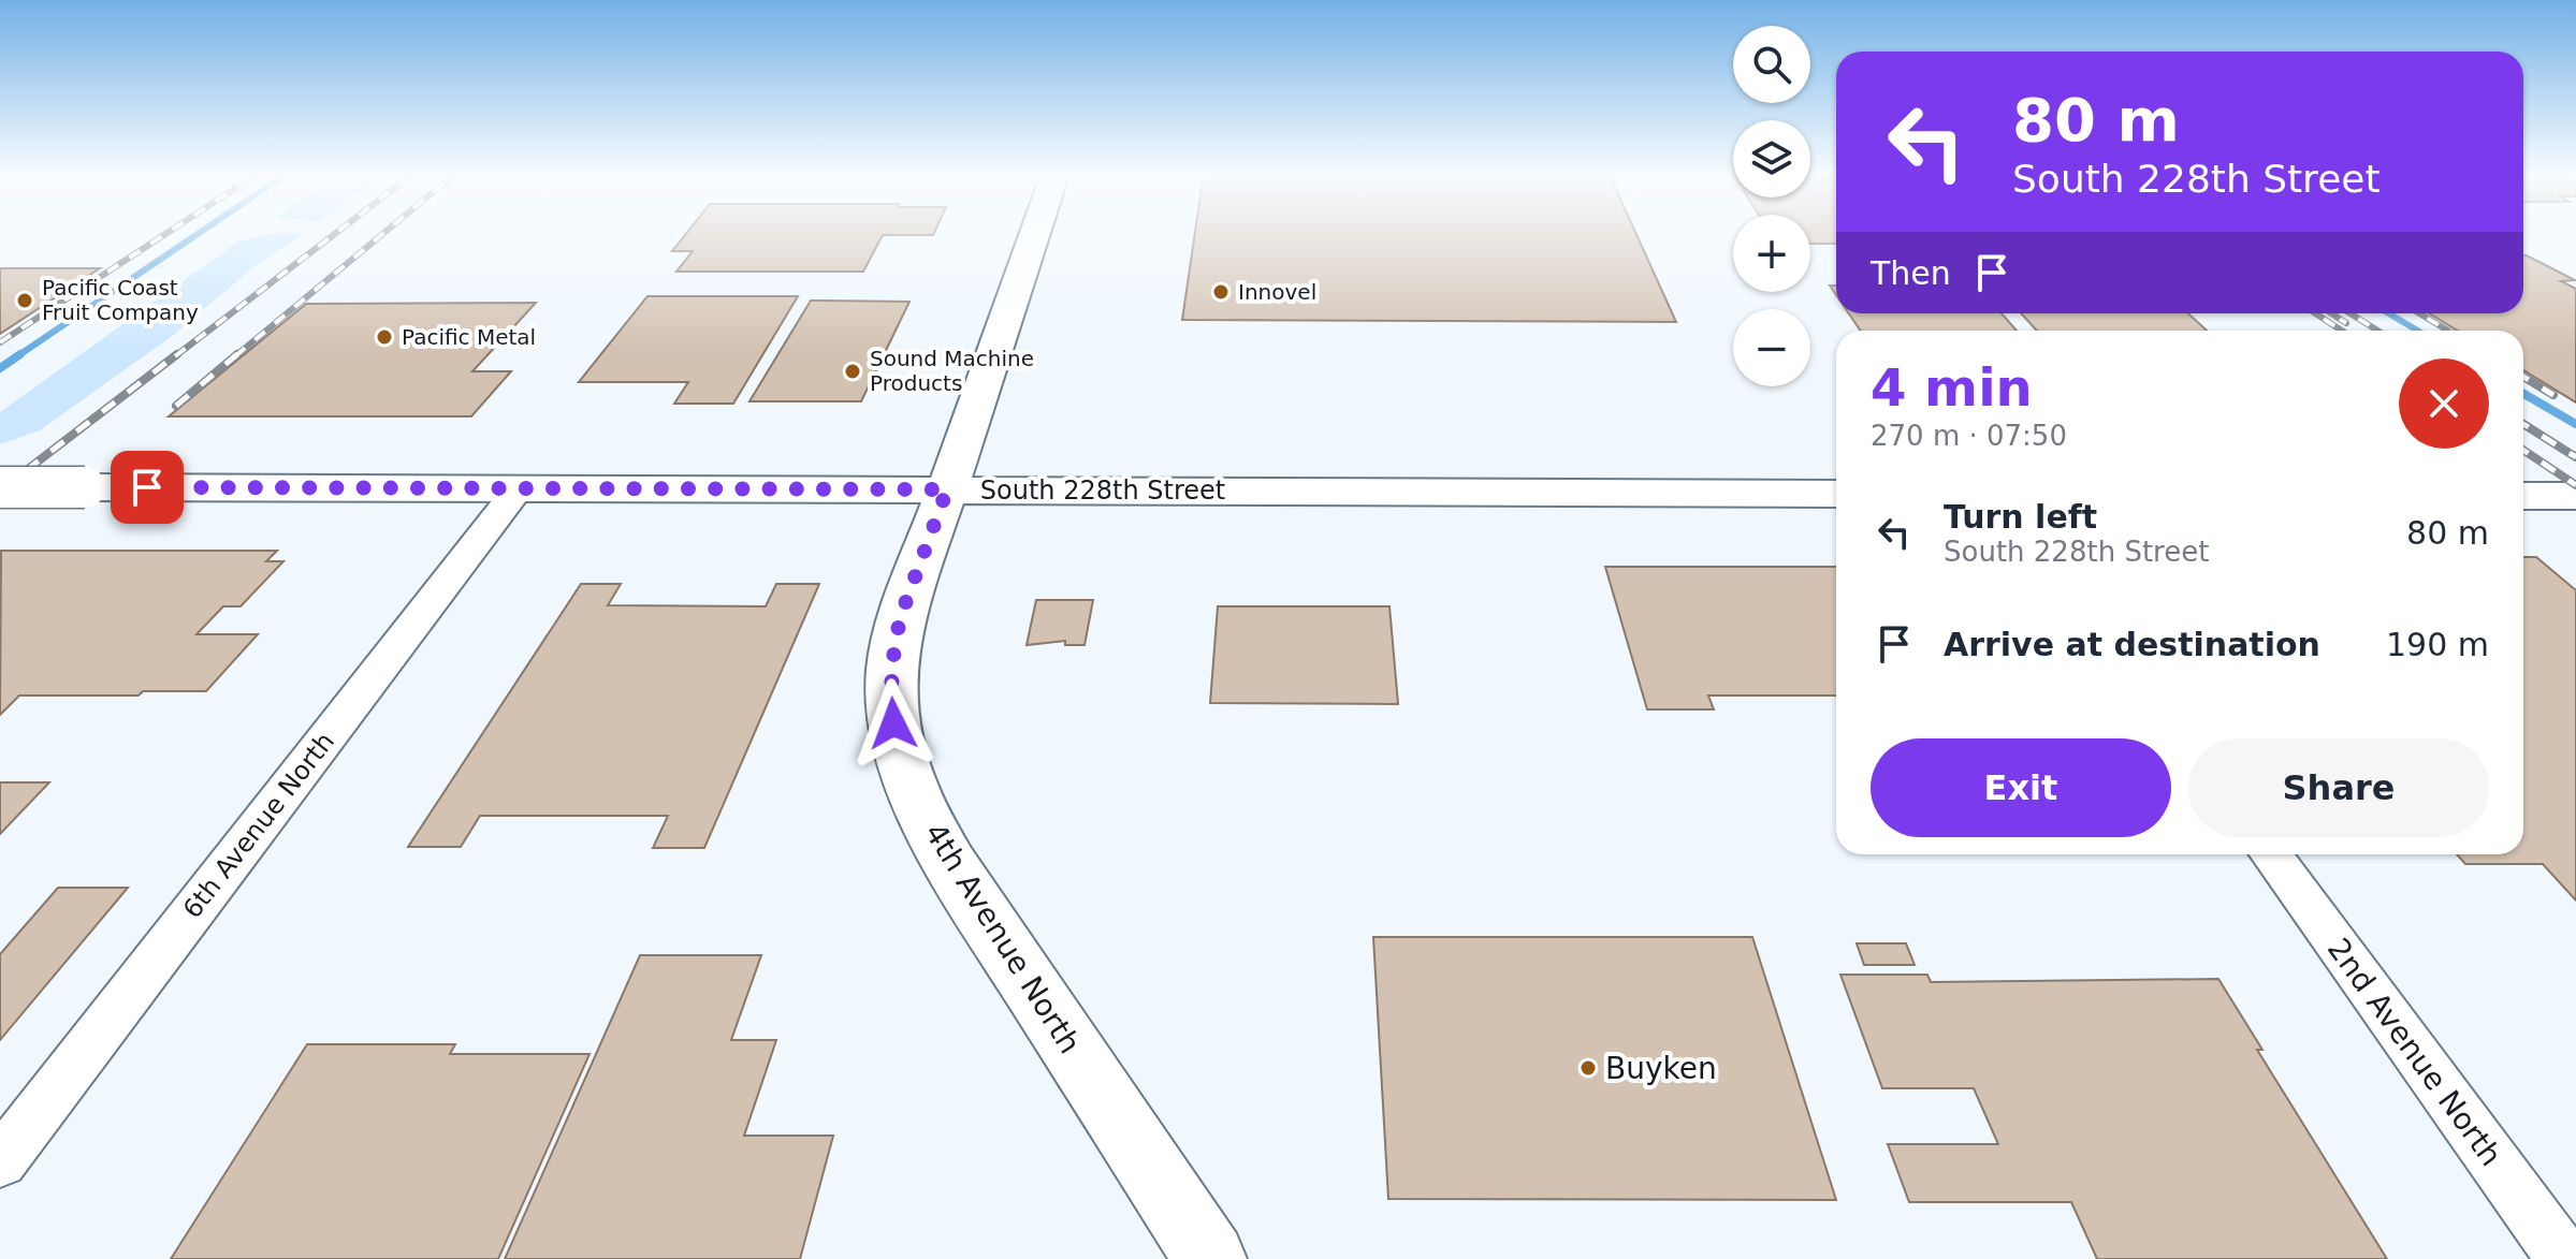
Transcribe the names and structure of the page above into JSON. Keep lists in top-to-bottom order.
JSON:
{
  "streets": {
    "main road": ["South 228th Street", "4th Avenue North"],
    "street": ["6th Avenue North", "2nd Avenue North"]
  },
  "crossings": [
    ["South 228th Street", "6th Avenue North"],
    ["South 228th Street", "4th Avenue North"]
  ],
  "places": [
    "Innovel",
    "Pacific Coast Fruit Company",
    "Pacific Metal",
    "Sound Machine Products",
    "Buyken"
  ],
  "page": {
    "map_buttons": ["+", "−"],
    "turn": ["80 m", "South 228th Street"],
    "then": "Then",
    "heading": ["4 min", "270 m · 07:50"],
    "list": [
      {
        "name": "Turn left",
        "note": "South 228th Street",
        "value": "80 m"
      },
      {
        "name": "Arrive at destination",
        "value": "190 m"
      }
    ],
    "buttons": ["Exit", "Share"]
  }
}
